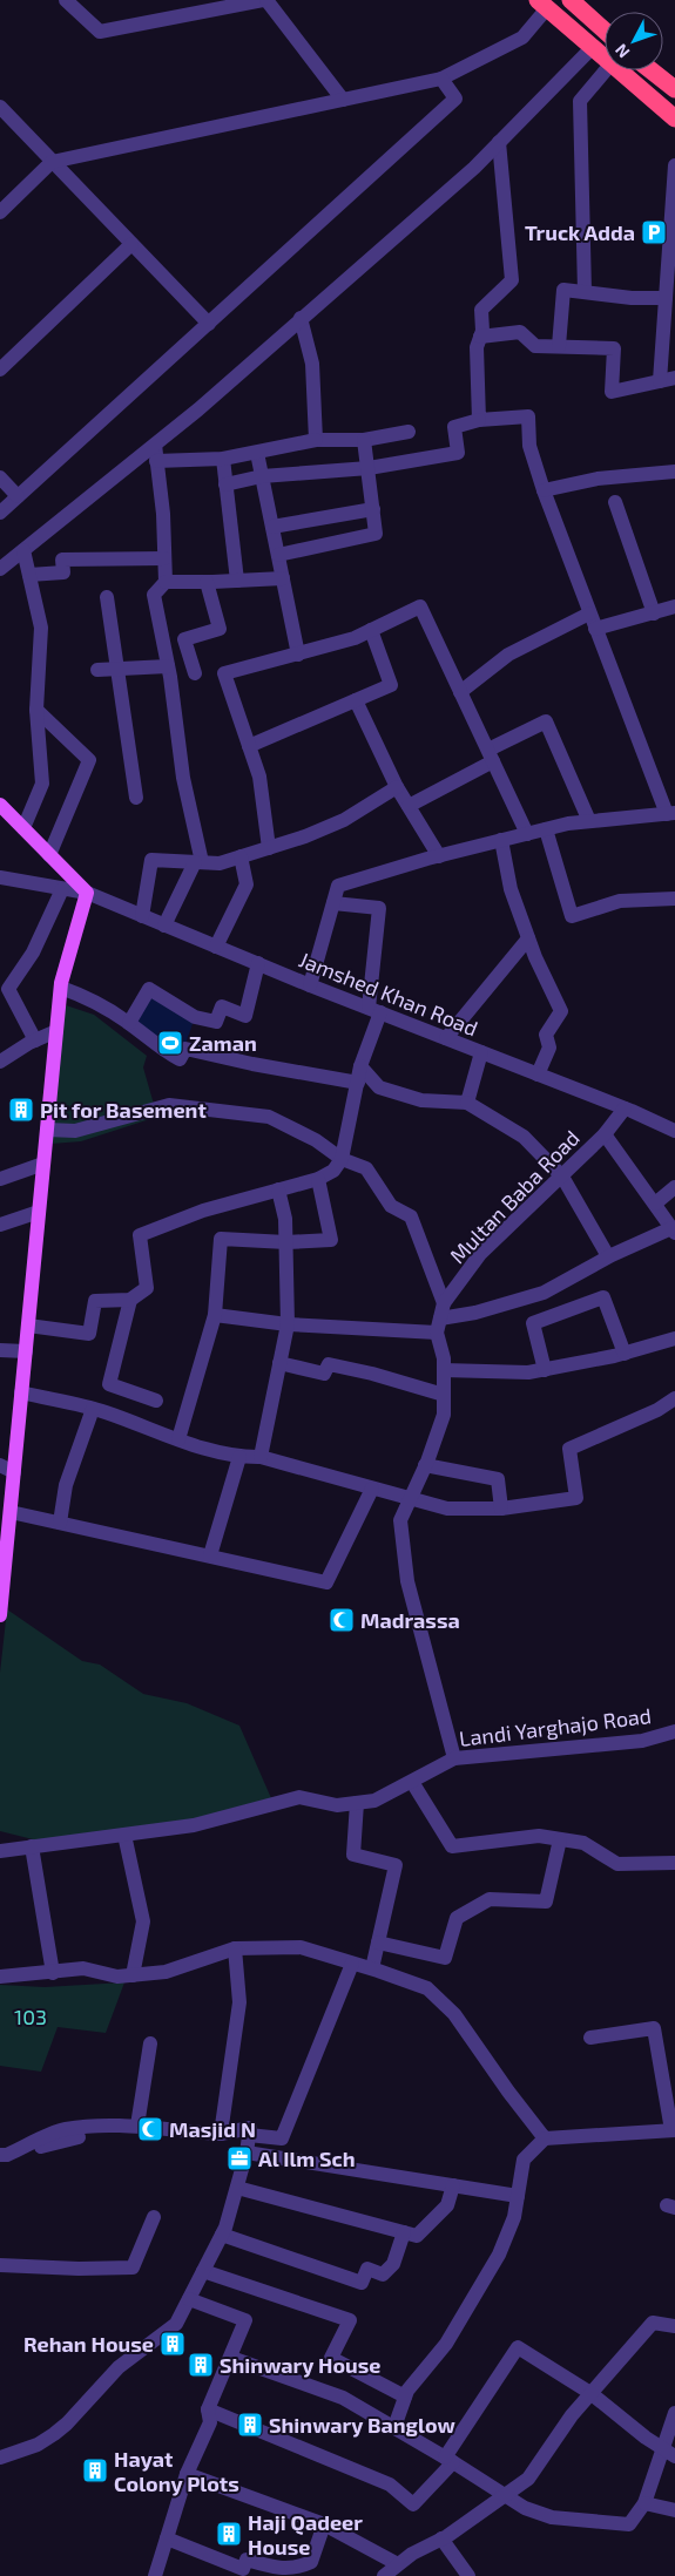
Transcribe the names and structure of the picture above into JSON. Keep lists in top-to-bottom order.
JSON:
{
  "streets": {
    "street": ["Jamshed Khan Road", "Multan Baba Road", "Landi Yarghajo Road"]
  },
  "crossings": [
    ["Jamshed Khan Road", "Multan Baba Road"],
    ["Multan Baba Road", "Landi Yarghajo Road"]
  ],
  "parks": ["103"],
  "places": {
    "parking": ["Truck Adda"],
    "sports": ["Zaman"],
    "building": [
      "Pit for Basement",
      "Rehan House",
      "Shinwary House",
      "Shinwary Banglow",
      "Hayat Colony Plots",
      "Haji Qadeer House"
    ],
    "mosque": ["Madrassa", "Masjid N"],
    "office": ["Al Ilm Sch"]
  },
  "north": "bottom left"
}
